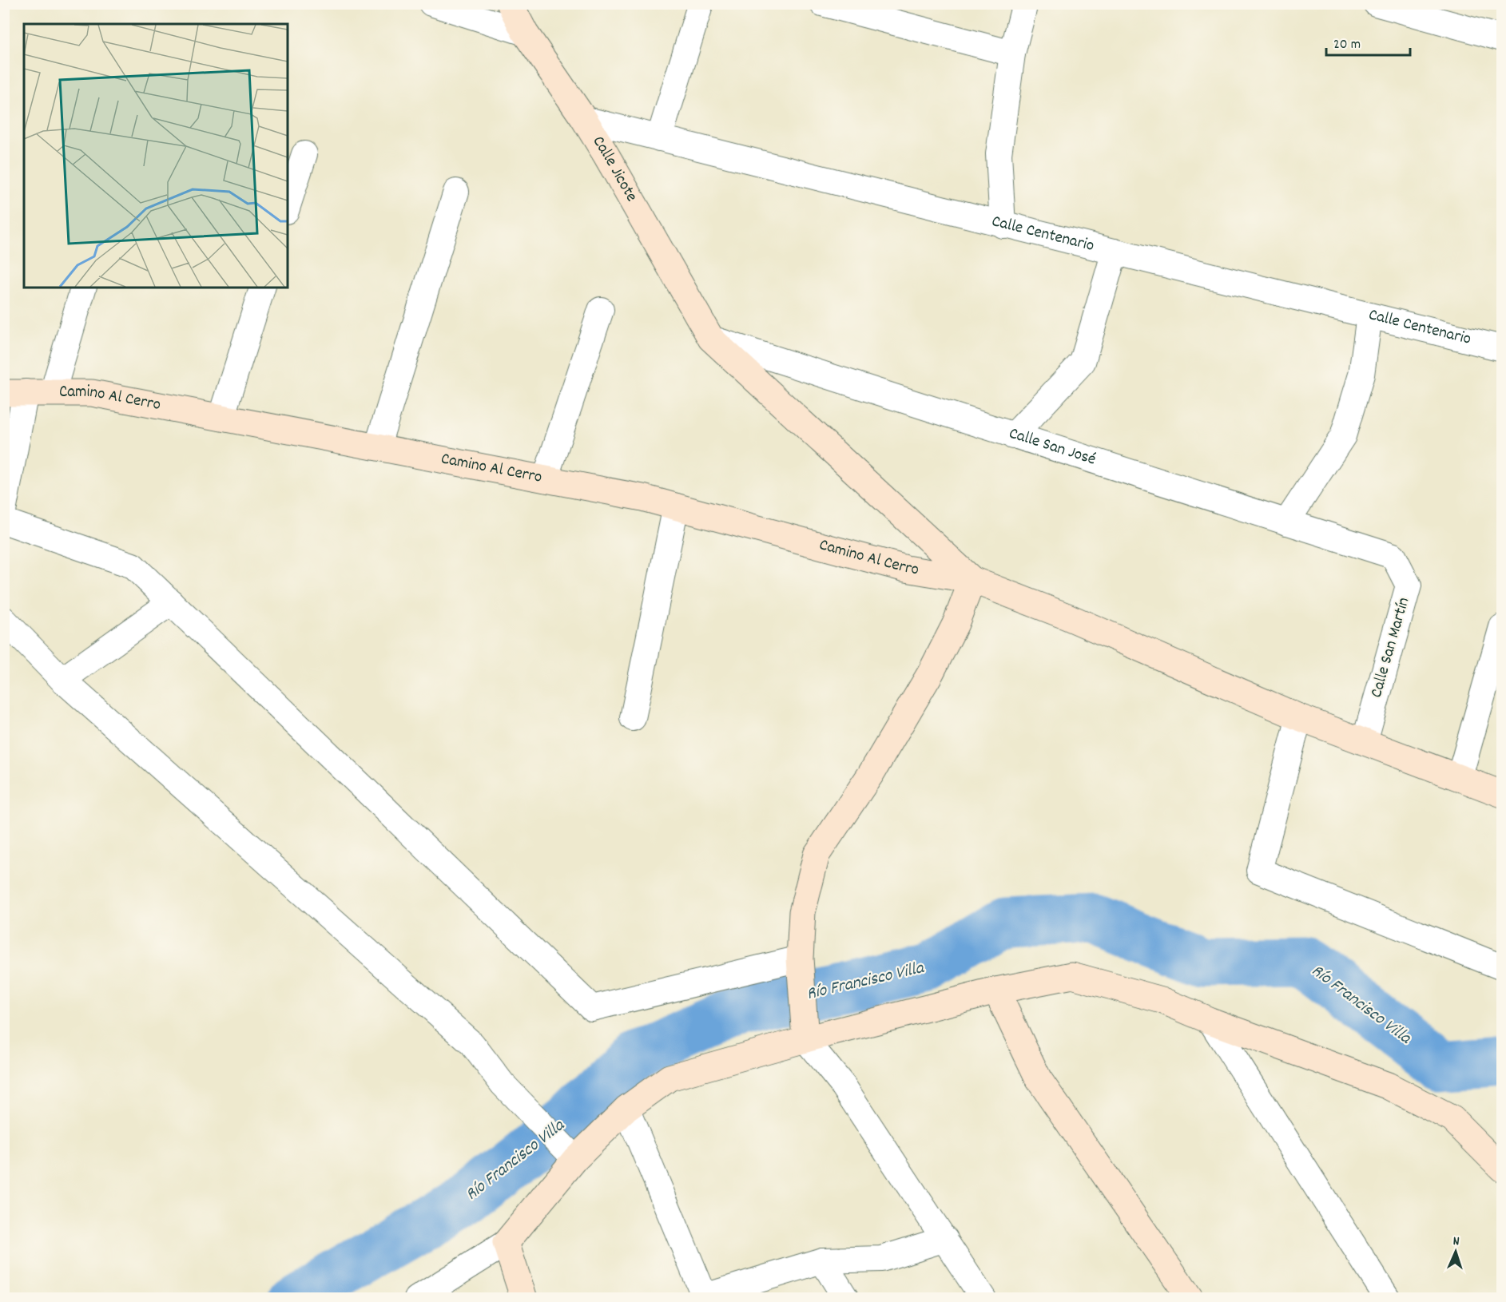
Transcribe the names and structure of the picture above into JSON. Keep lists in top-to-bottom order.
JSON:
{
  "streets": {
    "main road": ["Calle Jicote", "Camino Al Cerro"],
    "street": ["Calle Centenario", "Calle San José", "Calle San Martín"]
  },
  "crossings": [
    ["Calle Jicote", "Calle Centenario"],
    ["Calle Jicote", "Camino Al Cerro"],
    ["Calle Jicote", "Calle San José"],
    ["Calle San José", "Calle San Martín"]
  ],
  "water": ["Río Francisco Villa"],
  "scale_bar": "20 m",
  "north": "top"
}
